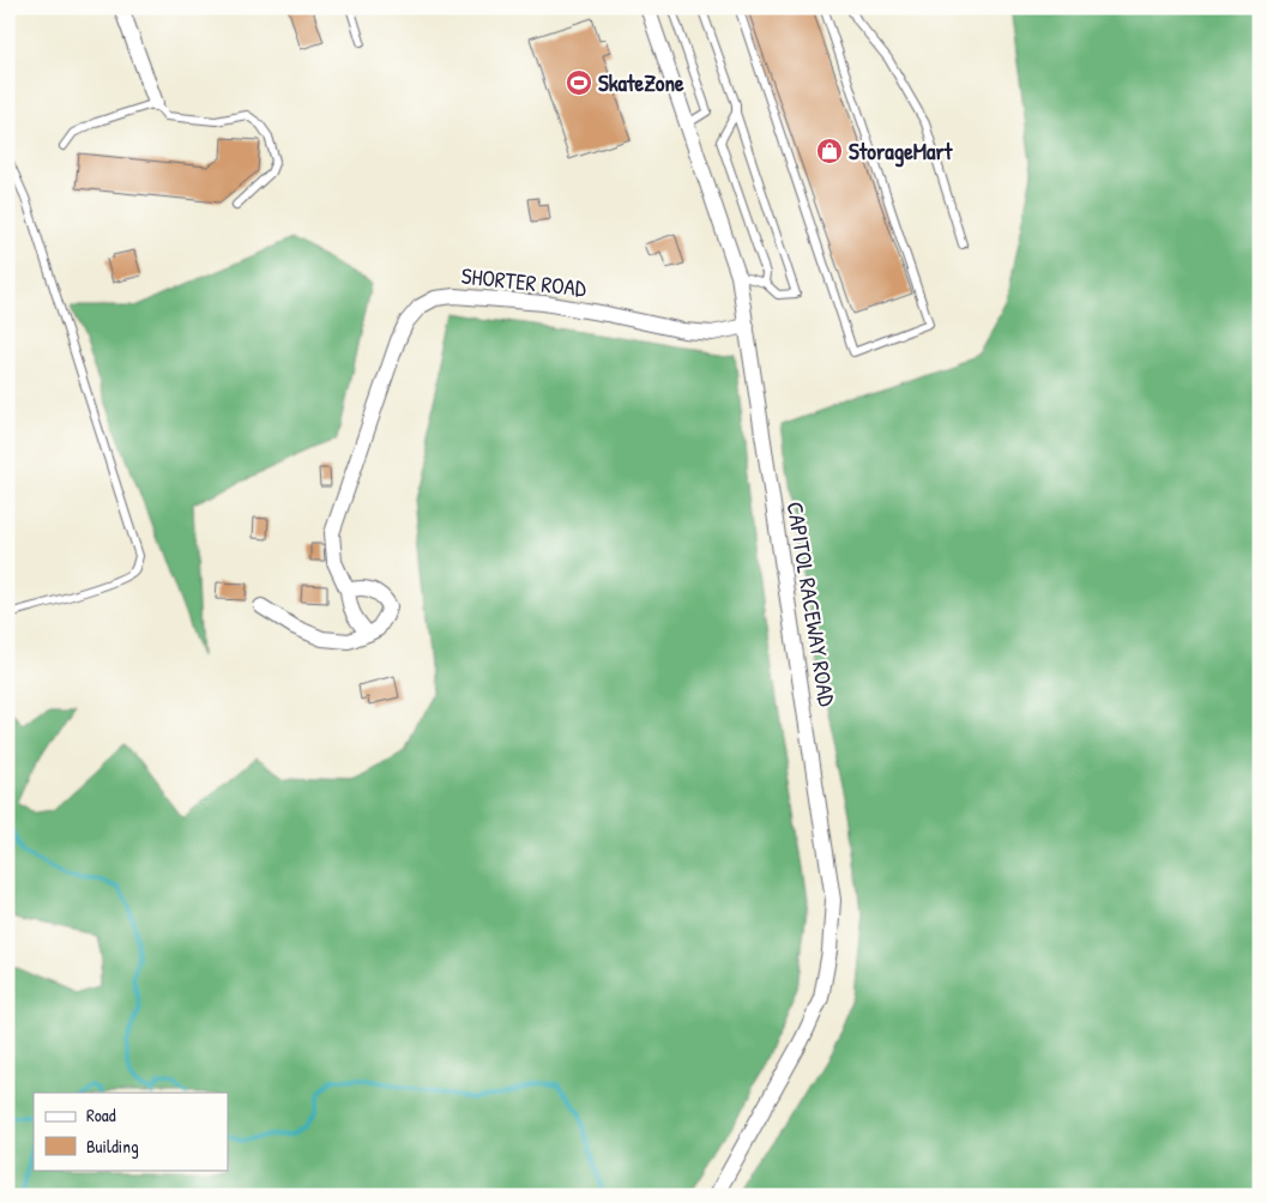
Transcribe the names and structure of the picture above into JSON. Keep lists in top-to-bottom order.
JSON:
{
  "streets": {
    "street": ["SHORTER ROAD", "CAPITOL RACEWAY ROAD"]
  },
  "crossings": [
    ["SHORTER ROAD", "CAPITOL RACEWAY ROAD"]
  ],
  "places": {
    "sports": ["SkateZone"],
    "shop": ["StorageMart"]
  },
  "legend": ["Road", "Building"]
}
